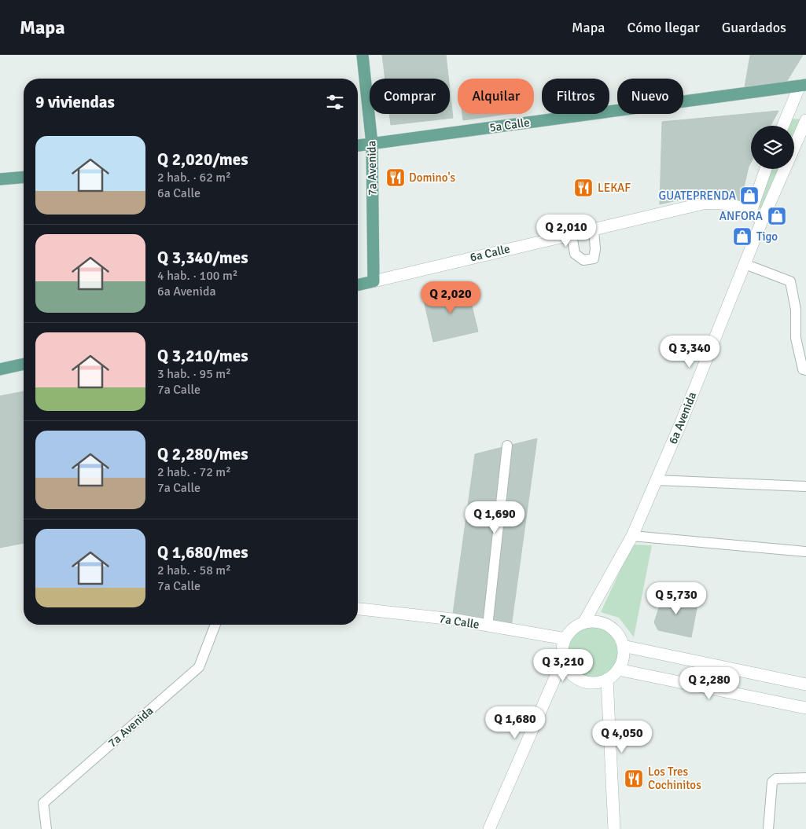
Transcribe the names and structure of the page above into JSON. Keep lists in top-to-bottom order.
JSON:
{
  "streets": {
    "main road": ["5a Calle", "7a Avenida", "6a Calle"],
    "street": ["6a Avenida", "7a Calle"]
  },
  "crossings": [
    ["5a Calle", "7a Avenida"],
    ["7a Avenida", "6a Calle"],
    ["6a Calle", "6a Avenida"],
    ["6a Avenida", "7a Calle"]
  ],
  "places": {
    "restaurant": ["Domino's", "LEKAF", "Los Tres Cochinitos"],
    "shop": ["GUATEPRENDA", "ANFORA", "Tigo"]
  },
  "page": {
    "header": "Mapa",
    "nav": ["Mapa", "Cómo llegar", "Guardados"],
    "chip": [
      "Comprar",
      "Alquilar",
      "Filtros",
      "Nuevo"
    ],
    "heading": "9 viviendas",
    "list": [
      {
        "name": "Q 2,020/mes",
        "note": "2 hab. · 62 m² · 6a Calle"
      },
      {
        "name": "Q 3,340/mes",
        "note": "4 hab. · 100 m² · 6a Avenida"
      },
      {
        "name": "Q 3,210/mes",
        "note": "3 hab. · 95 m² · 7a Calle"
      },
      {
        "name": "Q 2,280/mes",
        "note": "2 hab. · 72 m² · 7a Calle"
      },
      {
        "name": "Q 1,680/mes",
        "note": "2 hab. · 58 m² · 7a Calle"
      }
    ],
    "price": [
      "Q 2,010",
      "Q 2,020",
      "Q 3,340",
      "Q 1,690",
      "Q 5,730",
      "Q 3,210",
      "Q 2,280",
      "Q 1,680",
      "Q 4,050"
    ]
  }
}
